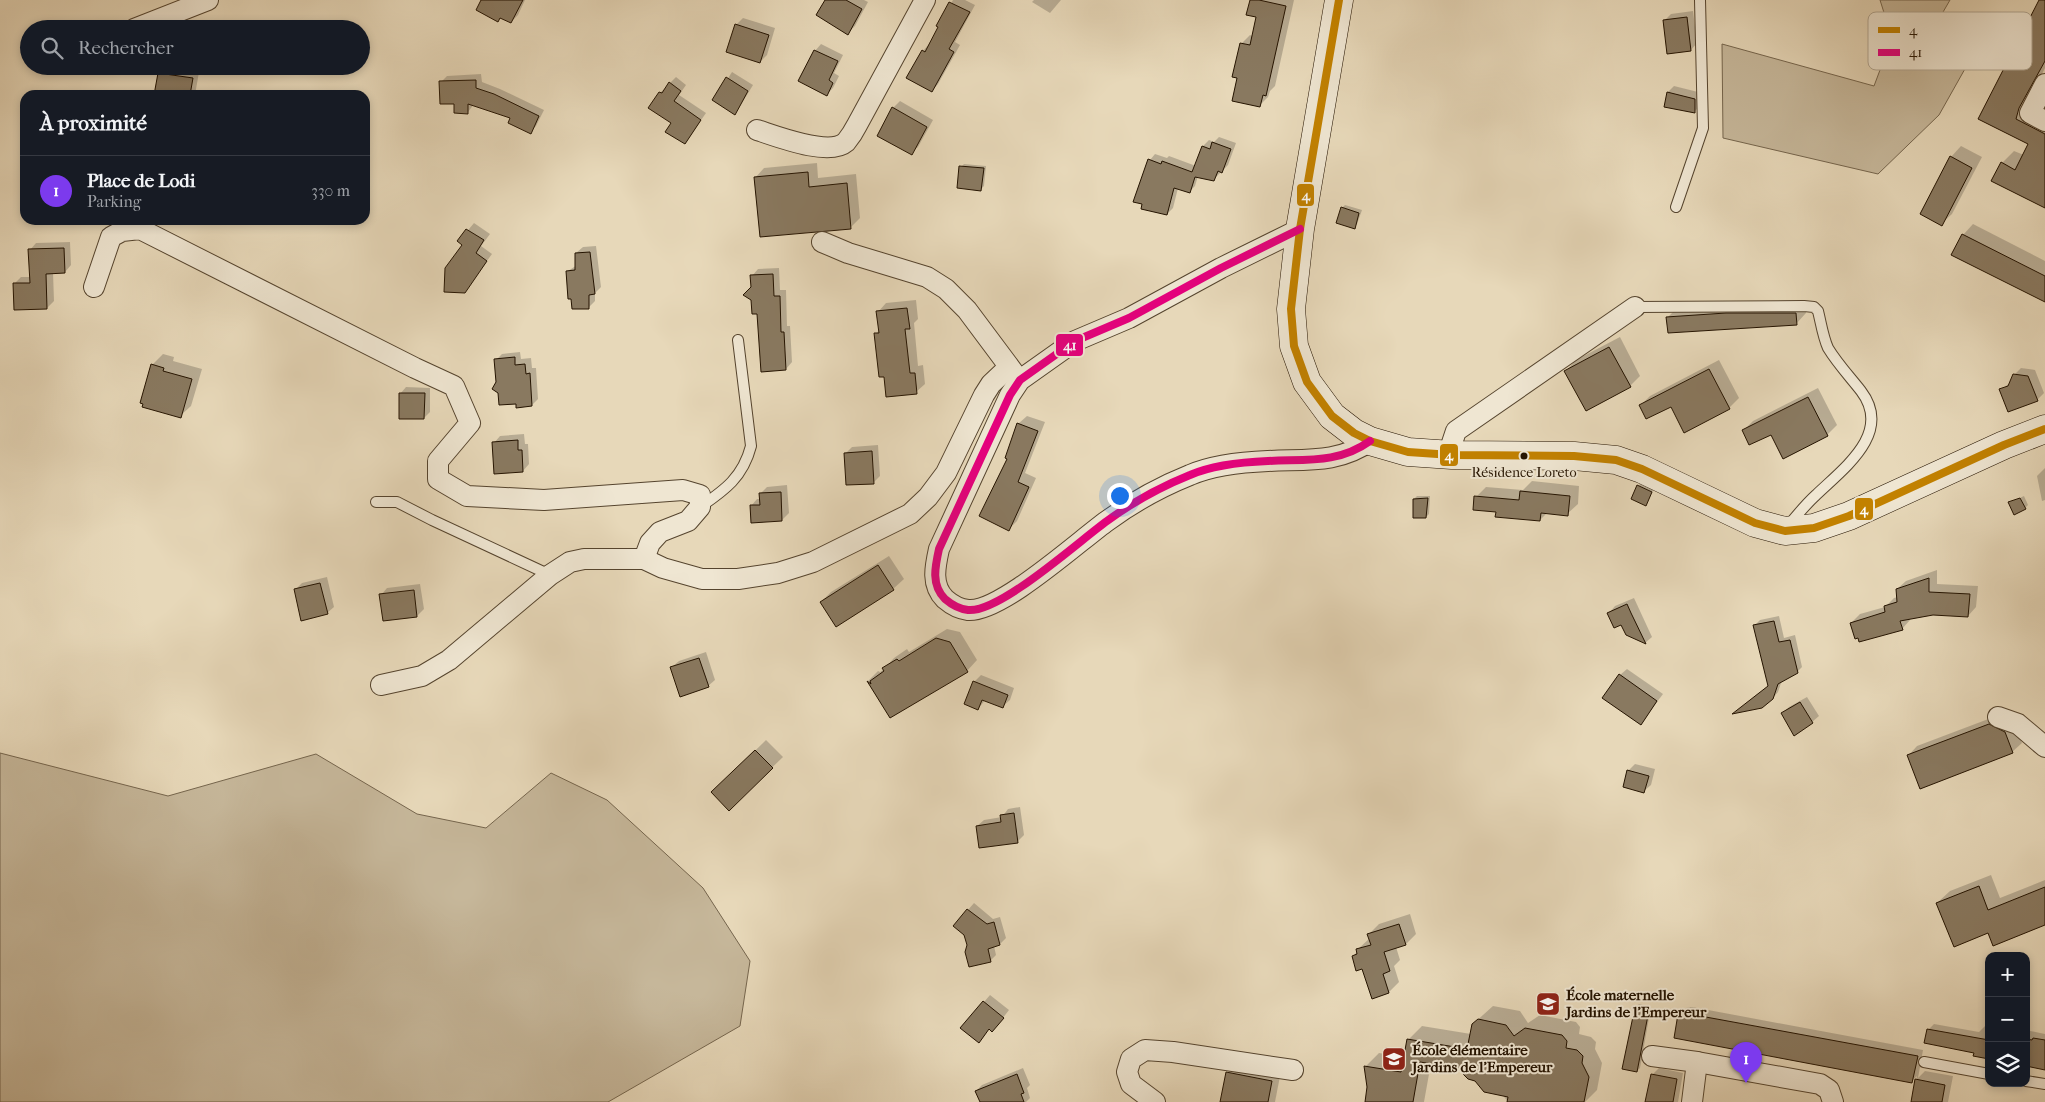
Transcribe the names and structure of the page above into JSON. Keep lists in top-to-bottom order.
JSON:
{
  "places": {
    "other": ["Résidence Loreto"],
    "school or university": ["École maternelle Jardins de l'Empereur", "École élémentaire Jardins de l'Empereur"]
  },
  "lines": ["transit line 4", "transit line 41"],
  "legend": ["4", "41"],
  "page": {
    "search": "Rechercher",
    "heading": "À proximité",
    "list": [
      {
        "mark": "1",
        "name": "Place de Lodi",
        "note": "Parking",
        "value": "330 m"
      }
    ],
    "map_buttons": ["+", "−"],
    "pins": "1"
  }
}
